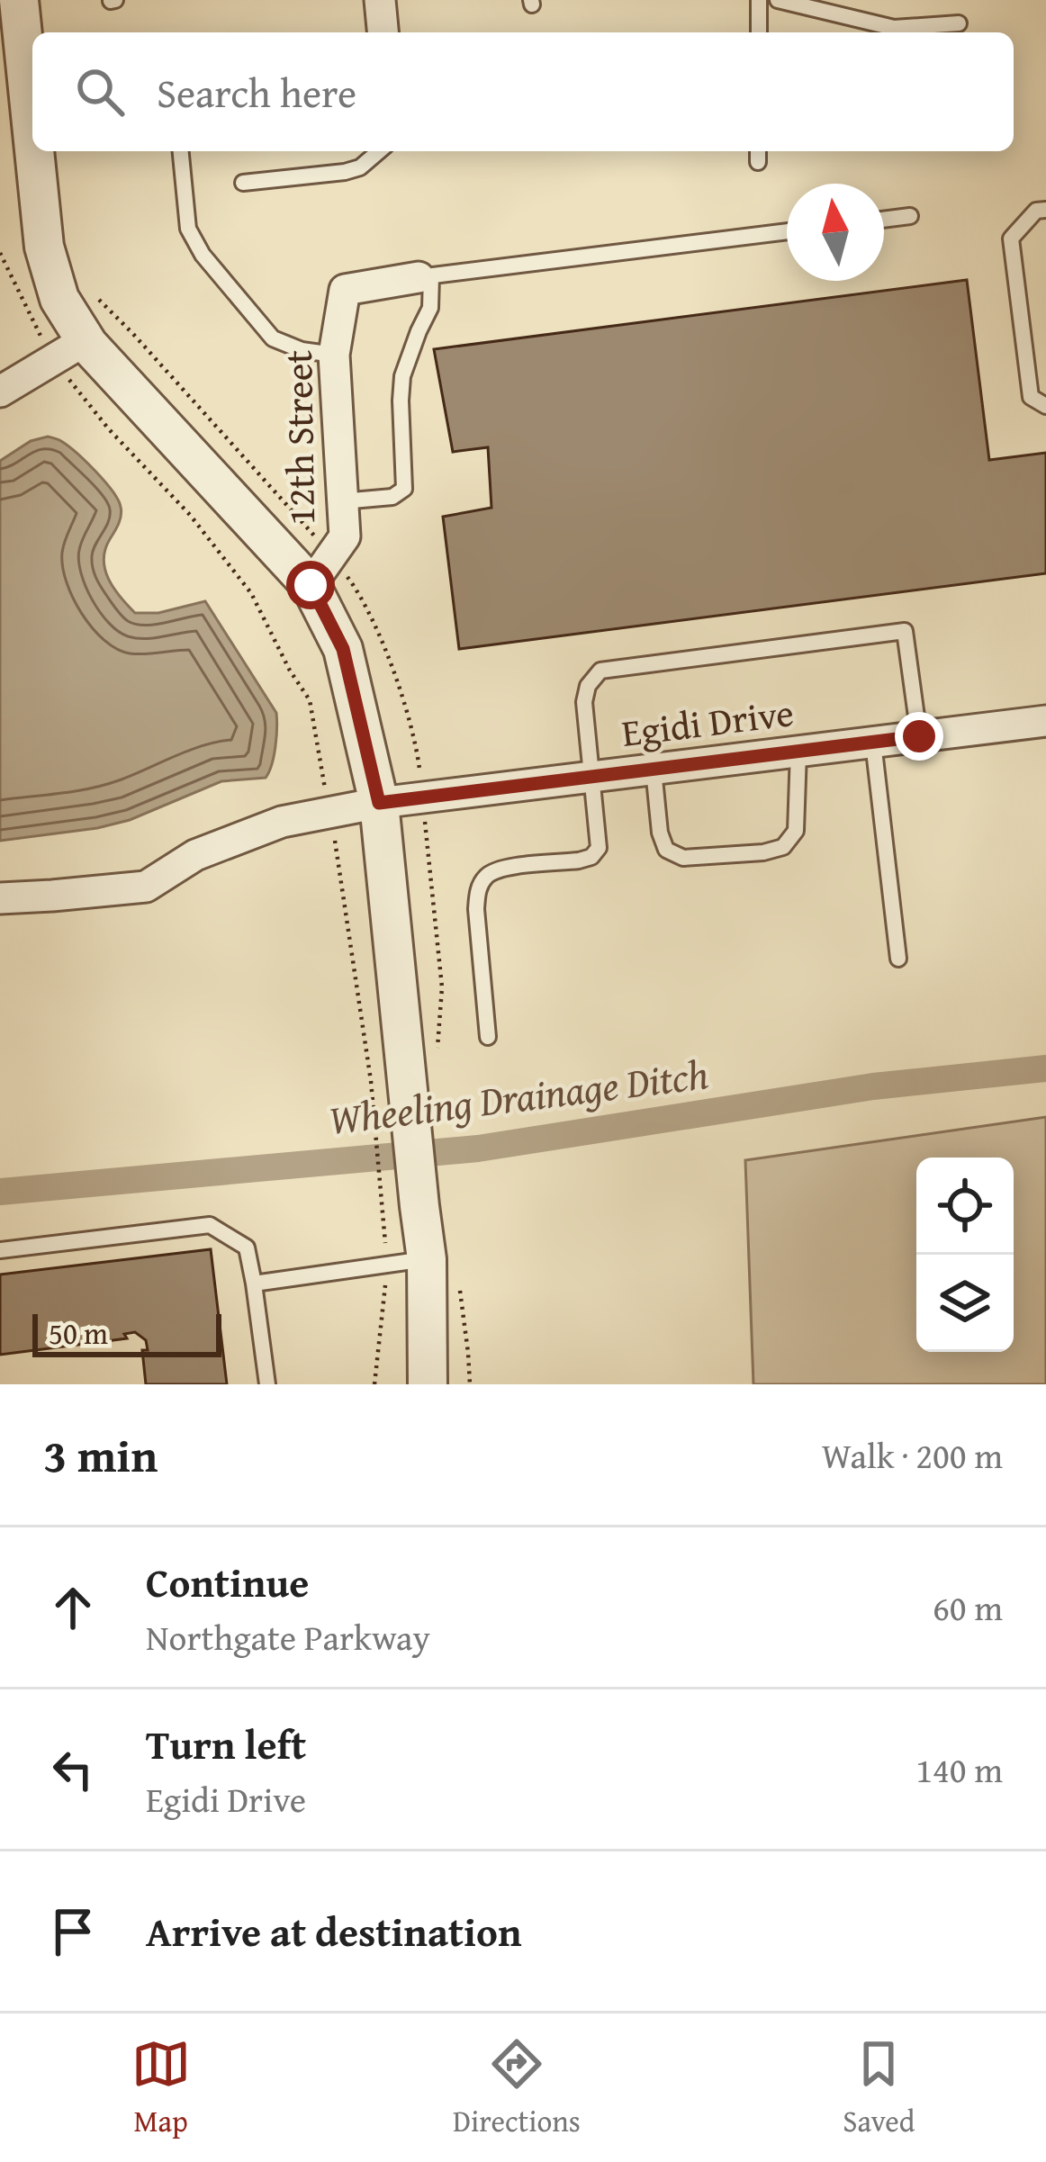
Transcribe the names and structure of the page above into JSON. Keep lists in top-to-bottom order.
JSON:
{
  "streets": {
    "street": ["12th Street", "Egidi Drive"]
  },
  "water": ["Wheeling Drainage Ditch"],
  "scale_bar": "50 m",
  "north": "top",
  "page": {
    "search": "Search here",
    "scale": "50 m",
    "heading": ["3 min", "Walk · 200 m"],
    "list": [
      ["Continue", "Northgate Parkway", "60 m"],
      ["Turn left", "Egidi Drive", "140 m"],
      "Arrive at destination"
    ],
    "nav": ["Map", "Directions", "Saved"]
  }
}
